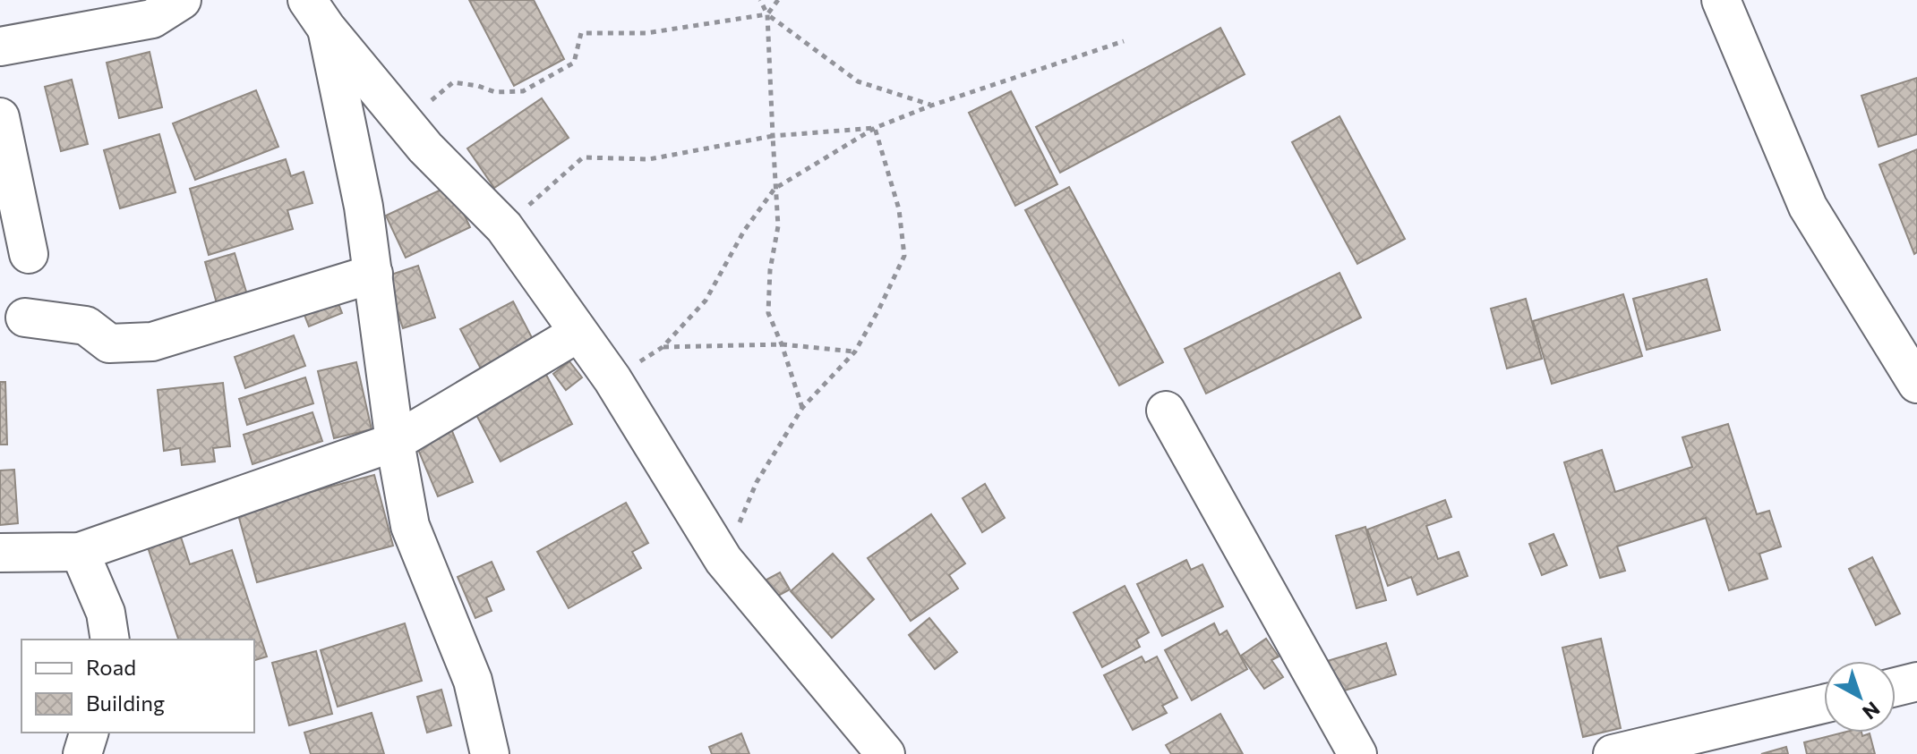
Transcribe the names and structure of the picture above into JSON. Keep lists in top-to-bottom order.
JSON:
{
  "legend": ["Road", "Building"],
  "north": "bottom right"
}
